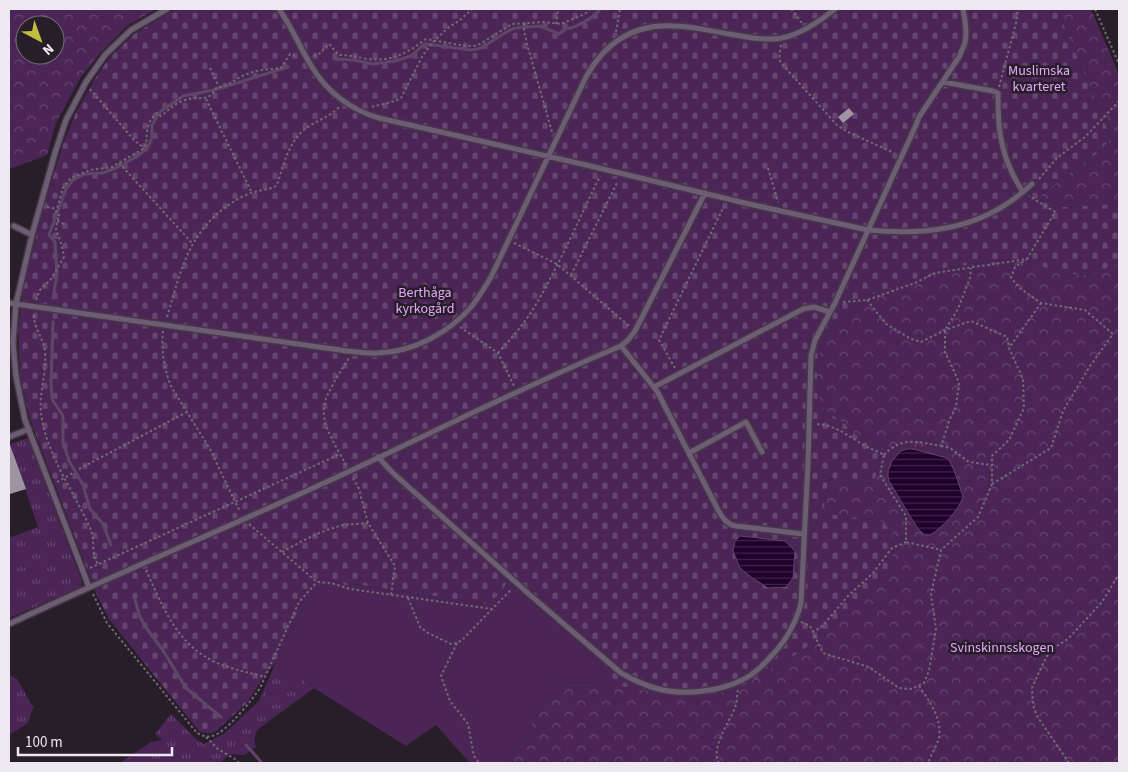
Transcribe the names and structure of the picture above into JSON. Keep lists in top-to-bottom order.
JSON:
{
  "parks": ["Muslimska kvarteret", "Berthåga kyrkogård", "Svinskinnsskogen"],
  "scale_bar": "100 m",
  "north": "bottom right"
}
